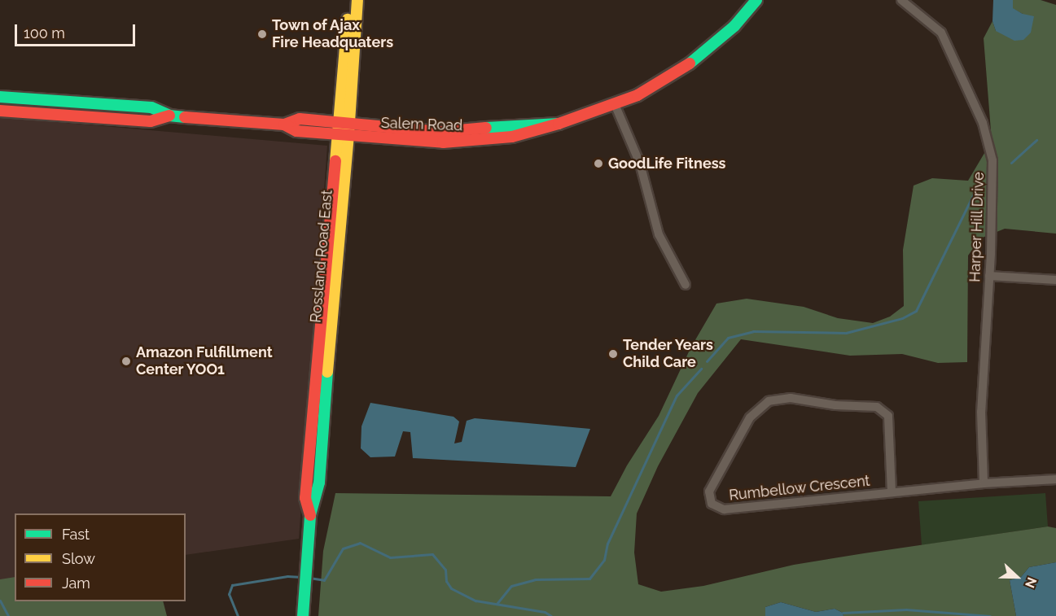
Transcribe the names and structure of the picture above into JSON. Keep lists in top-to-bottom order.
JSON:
{
  "streets": {
    "main road": ["Salem Road", "Rossland Road East"],
    "street": ["Harper Hill Drive", "Rumbellow Crescent"]
  },
  "crossings": [
    ["Salem Road", "Rossland Road East"],
    ["Harper Hill Drive", "Rumbellow Crescent"]
  ],
  "places": [
    "Town of Ajax Fire Headquaters",
    "GoodLife Fitness",
    "Tender Years Child Care",
    "Amazon Fulfillment Center YOO1"
  ],
  "legend": ["Fast", "Slow", "Jam"],
  "scale_bar": "100 m",
  "north": "right"
}
